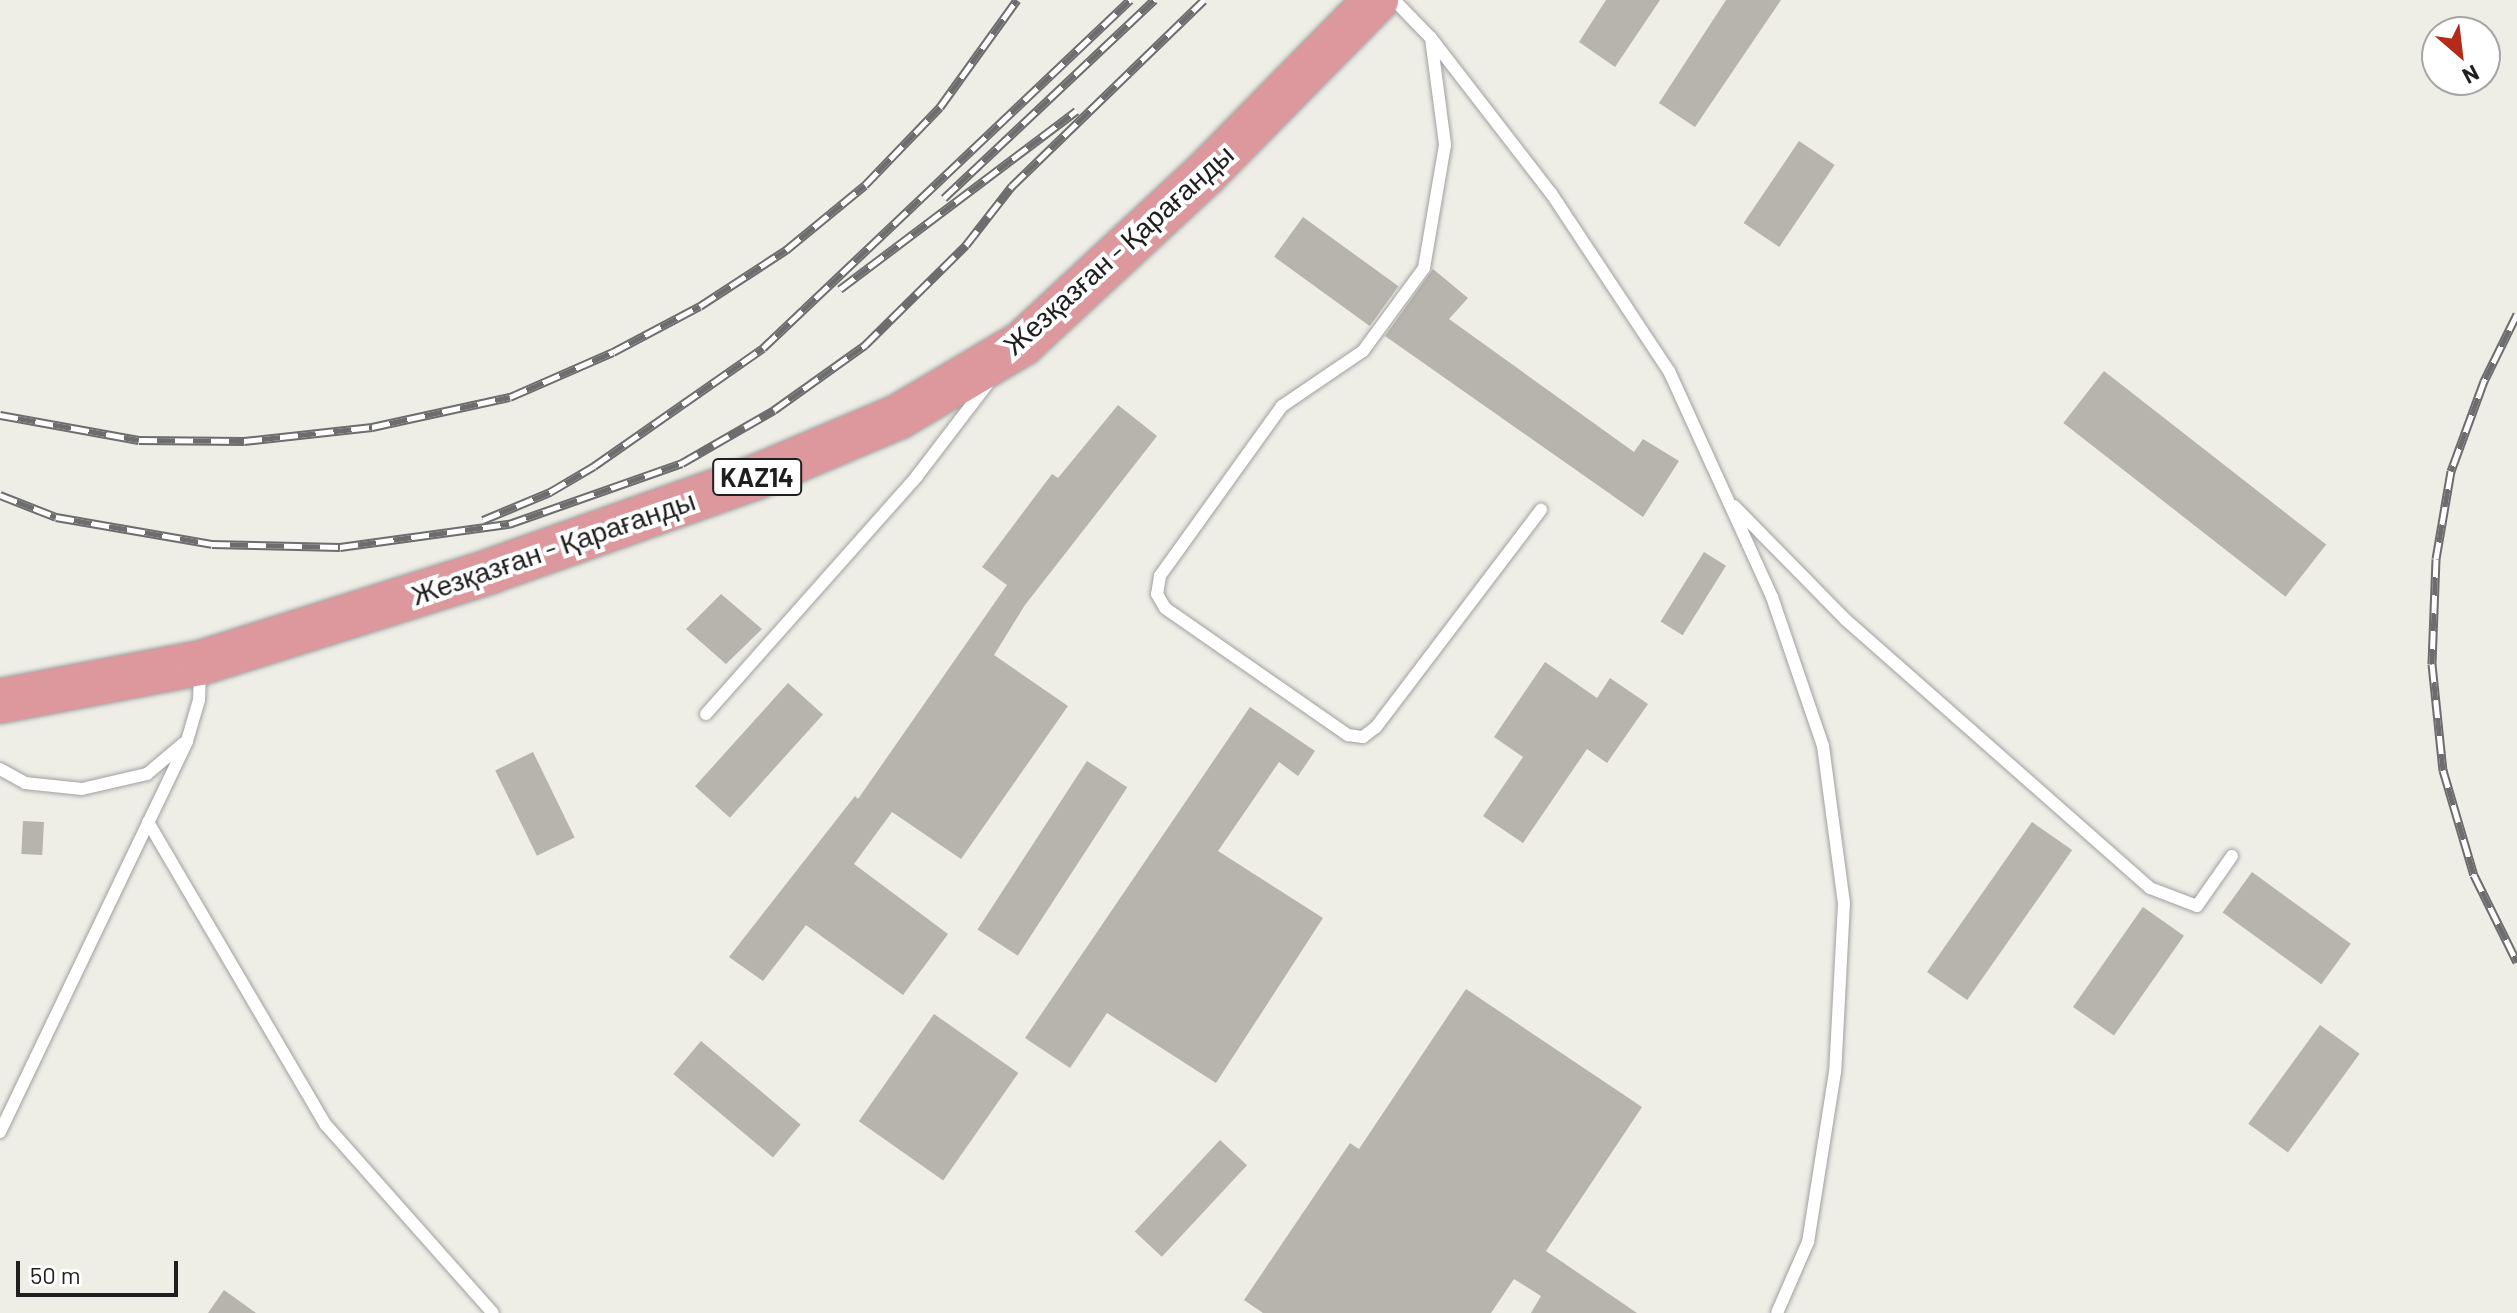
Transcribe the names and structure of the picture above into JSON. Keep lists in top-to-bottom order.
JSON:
{
  "streets": {
    "highway": ["Жезқазған - Қарағанды", "KAZ14"]
  },
  "scale_bar": "50 m",
  "north": "bottom right"
}
